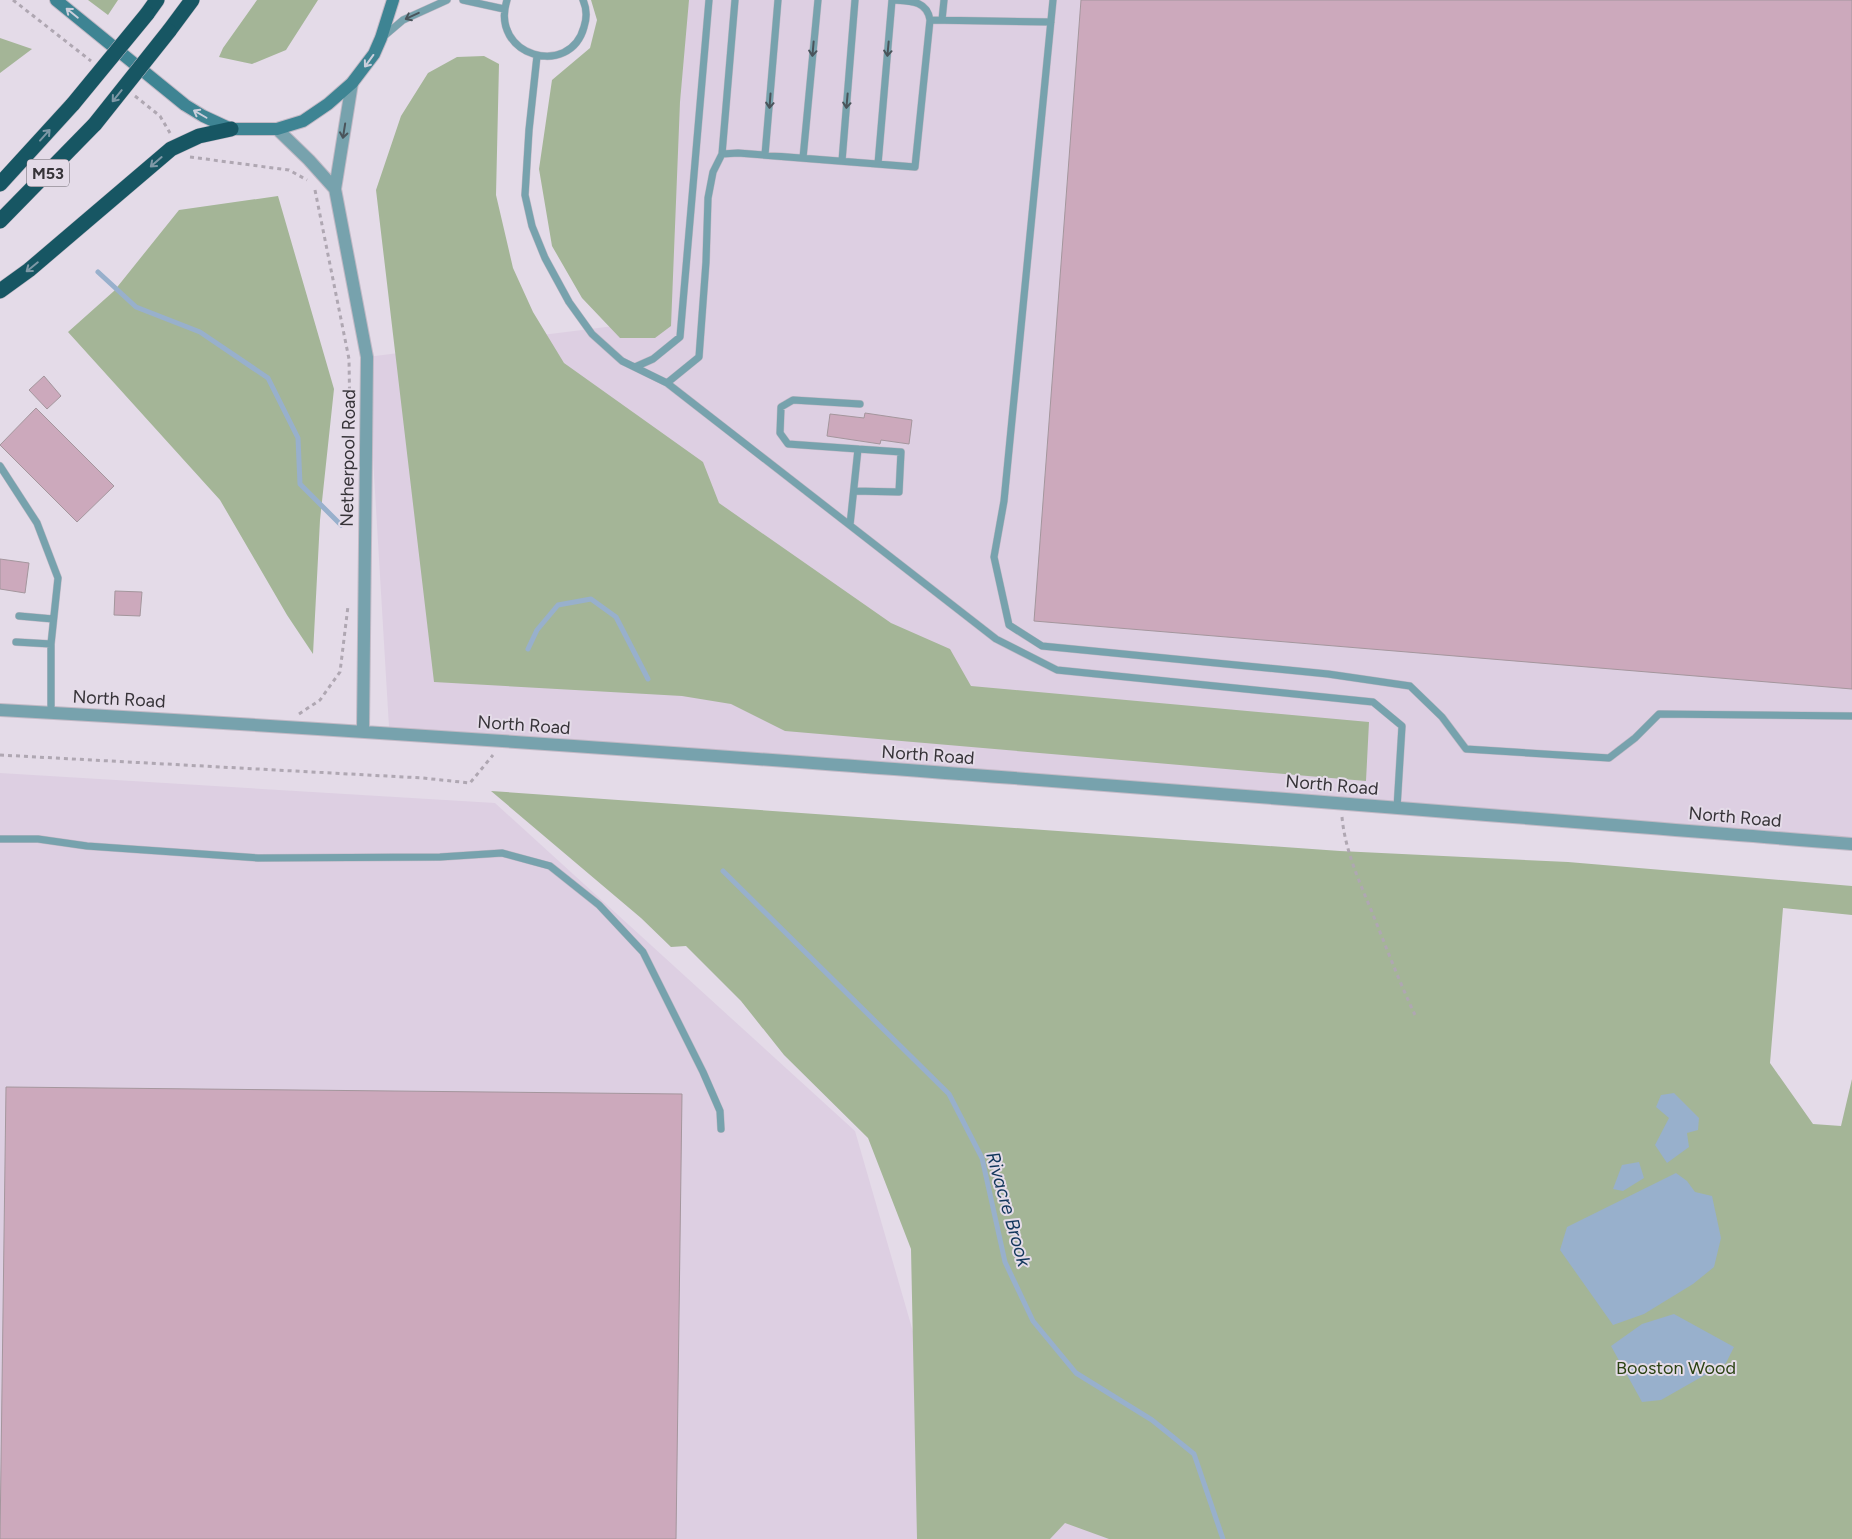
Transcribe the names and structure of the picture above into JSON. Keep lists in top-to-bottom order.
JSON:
{
  "streets": {
    "highway": ["M53"],
    "street": ["Netherpool Road", "North Road"]
  },
  "crossings": [
    ["Netherpool Road", "North Road"]
  ],
  "water": ["Rivacre Brook"],
  "parks": ["Booston Wood"]
}
